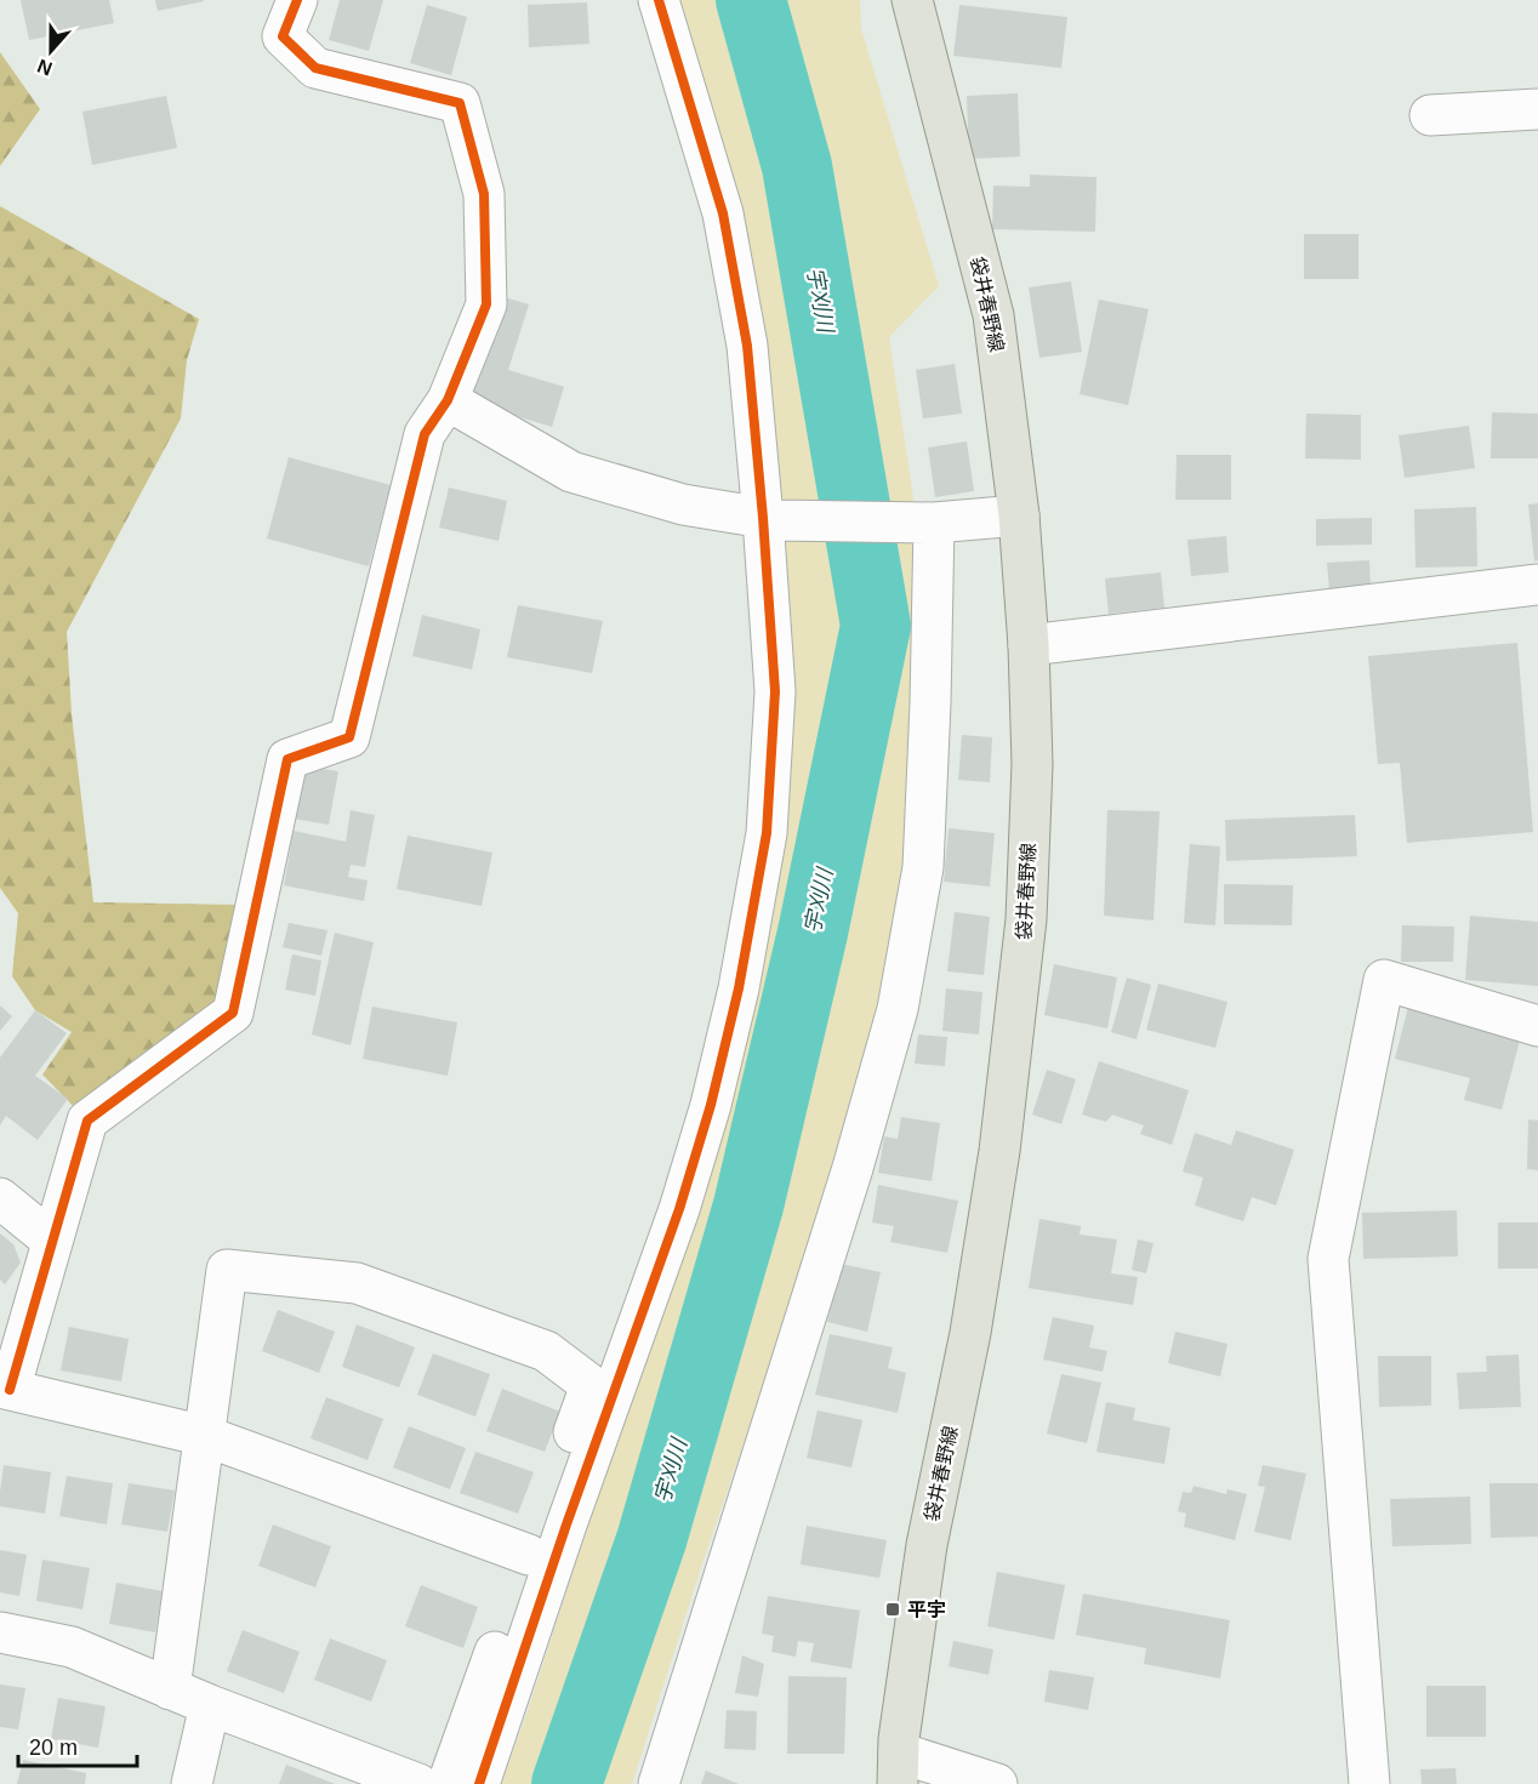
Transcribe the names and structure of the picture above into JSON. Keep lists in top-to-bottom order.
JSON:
{
  "streets": {
    "main road": ["袋井春野線"]
  },
  "water": ["宇刈川"],
  "places": {
    "transit": ["平宇"]
  },
  "scale_bar": "20 m",
  "north": "bottom"
}
